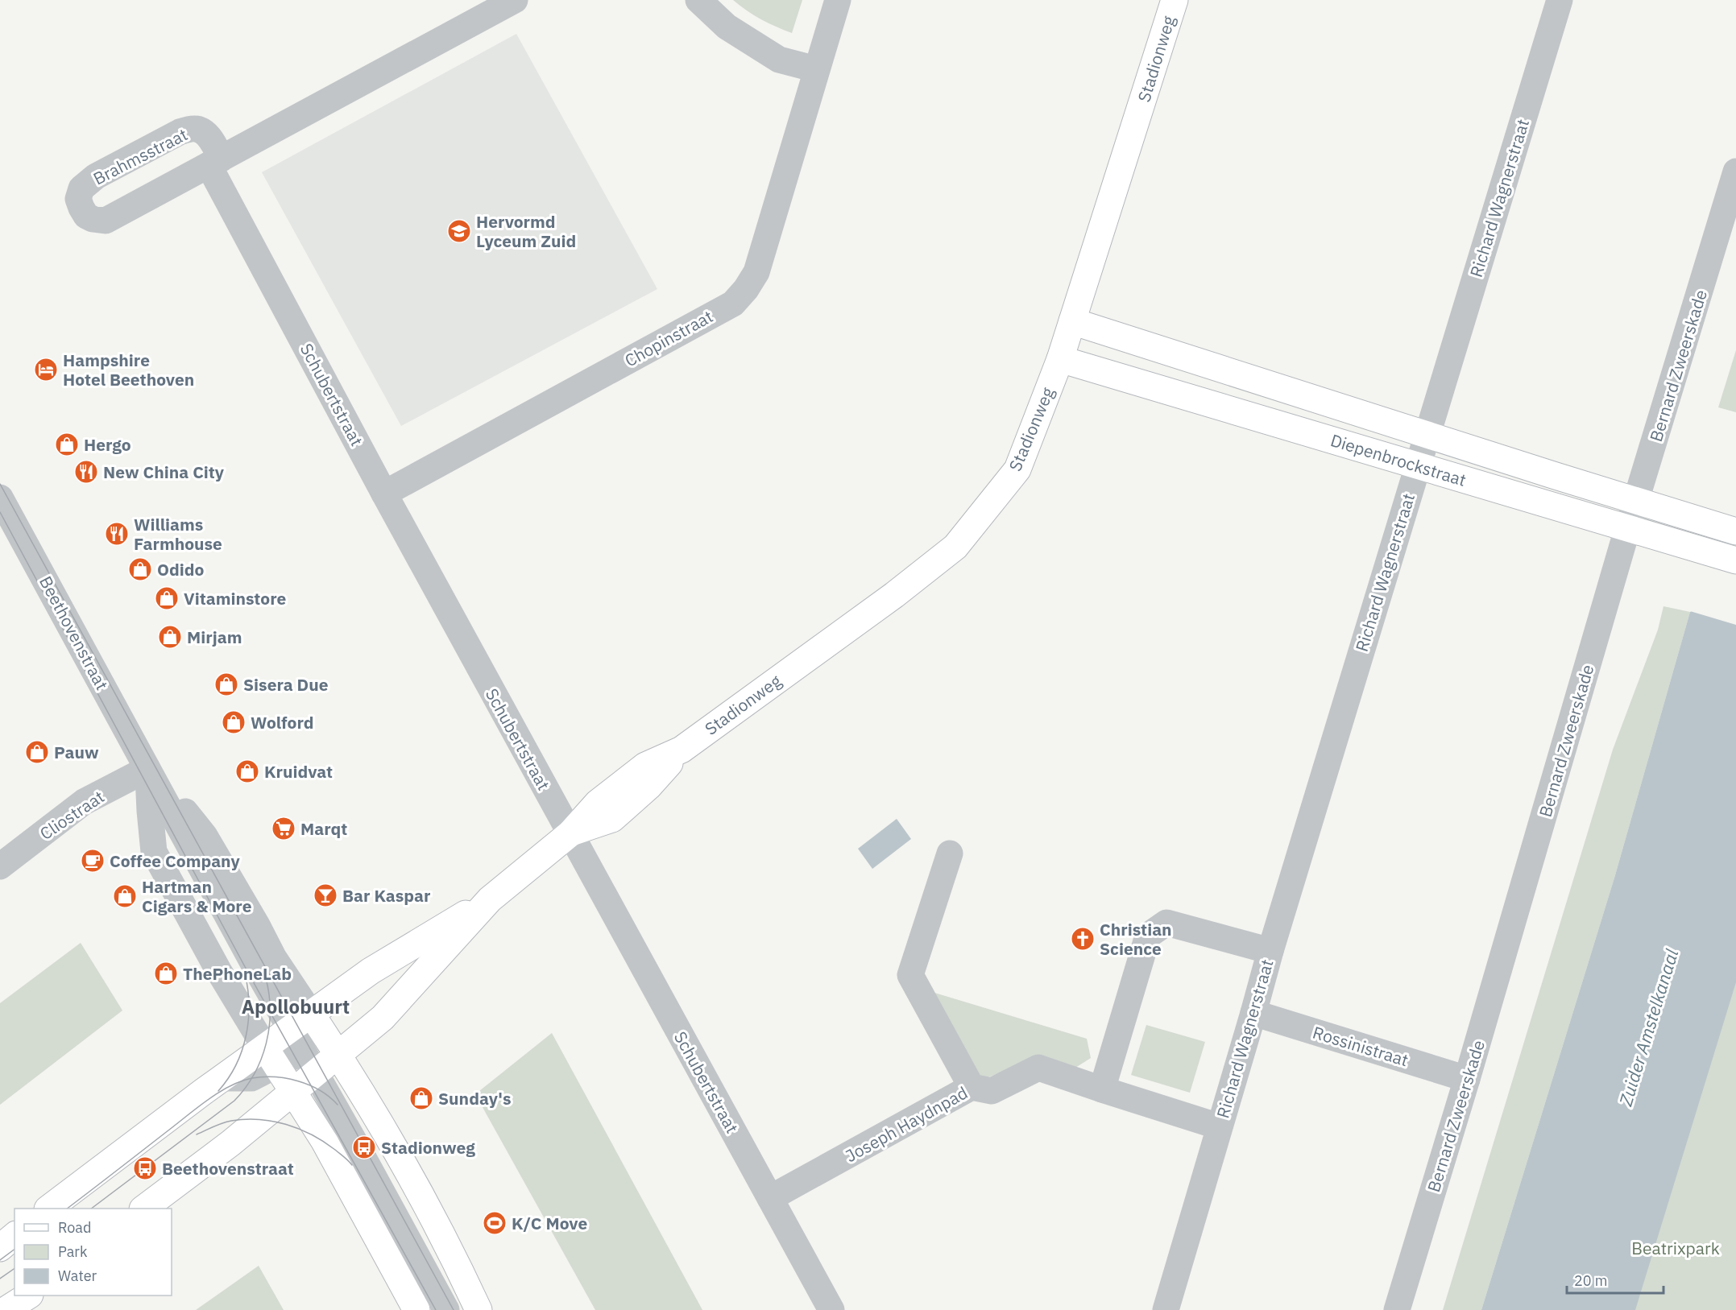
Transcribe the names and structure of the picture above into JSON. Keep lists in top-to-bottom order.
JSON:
{
  "streets": {
    "main road": ["Stadionweg", "Diepenbrockstraat", "Beethovenstraat"],
    "street": [
      "Brahmsstraat",
      "Richard Wagnerstraat",
      "Chopinstraat",
      "Bernard Zweerskade",
      "Schubertstraat",
      "Cliostraat",
      "Rossinistraat",
      "Joseph Haydnpad"
    ]
  },
  "crossings": [
    ["Stadionweg", "Schubertstraat"],
    ["Stadionweg", "Diepenbrockstraat"],
    ["Stadionweg", "Beethovenstraat"],
    ["Brahmsstraat", "Schubertstraat"],
    ["Richard Wagnerstraat", "Diepenbrockstraat"],
    ["Richard Wagnerstraat", "Rossinistraat"],
    ["Richard Wagnerstraat", "Joseph Haydnpad"],
    ["Chopinstraat", "Schubertstraat"],
    ["Bernard Zweerskade", "Diepenbrockstraat"],
    ["Bernard Zweerskade", "Rossinistraat"],
    ["Schubertstraat", "Joseph Haydnpad"],
    ["Beethovenstraat", "Cliostraat"]
  ],
  "districts": ["Apollobuurt"],
  "water": ["Zuider Amstelkanaal"],
  "parks": ["Beatrixpark"],
  "places": {
    "school or university": ["Hervormd Lyceum Zuid"],
    "hotel": ["Hampshire Hotel Beethoven"],
    "shop": [
      "Hergo",
      "Odido",
      "Vitaminstore",
      "Mirjam",
      "Sisera Due",
      "Wolford",
      "Pauw",
      "Kruidvat",
      "Hartman Cigars & More",
      "ThePhoneLab",
      "Sunday's"
    ],
    "restaurant": ["New China City", "Williams Farmhouse"],
    "supermarket": ["Marqt"],
    "cafe": ["Coffee Company"],
    "bar": ["Bar Kaspar"],
    "church": ["Christian Science"],
    "bus stop": ["Stadionweg", "Beethovenstraat"],
    "sports": ["K/C Move"]
  },
  "legend": ["Road", "Park", "Water"],
  "scale_bar": "20 m"
}
